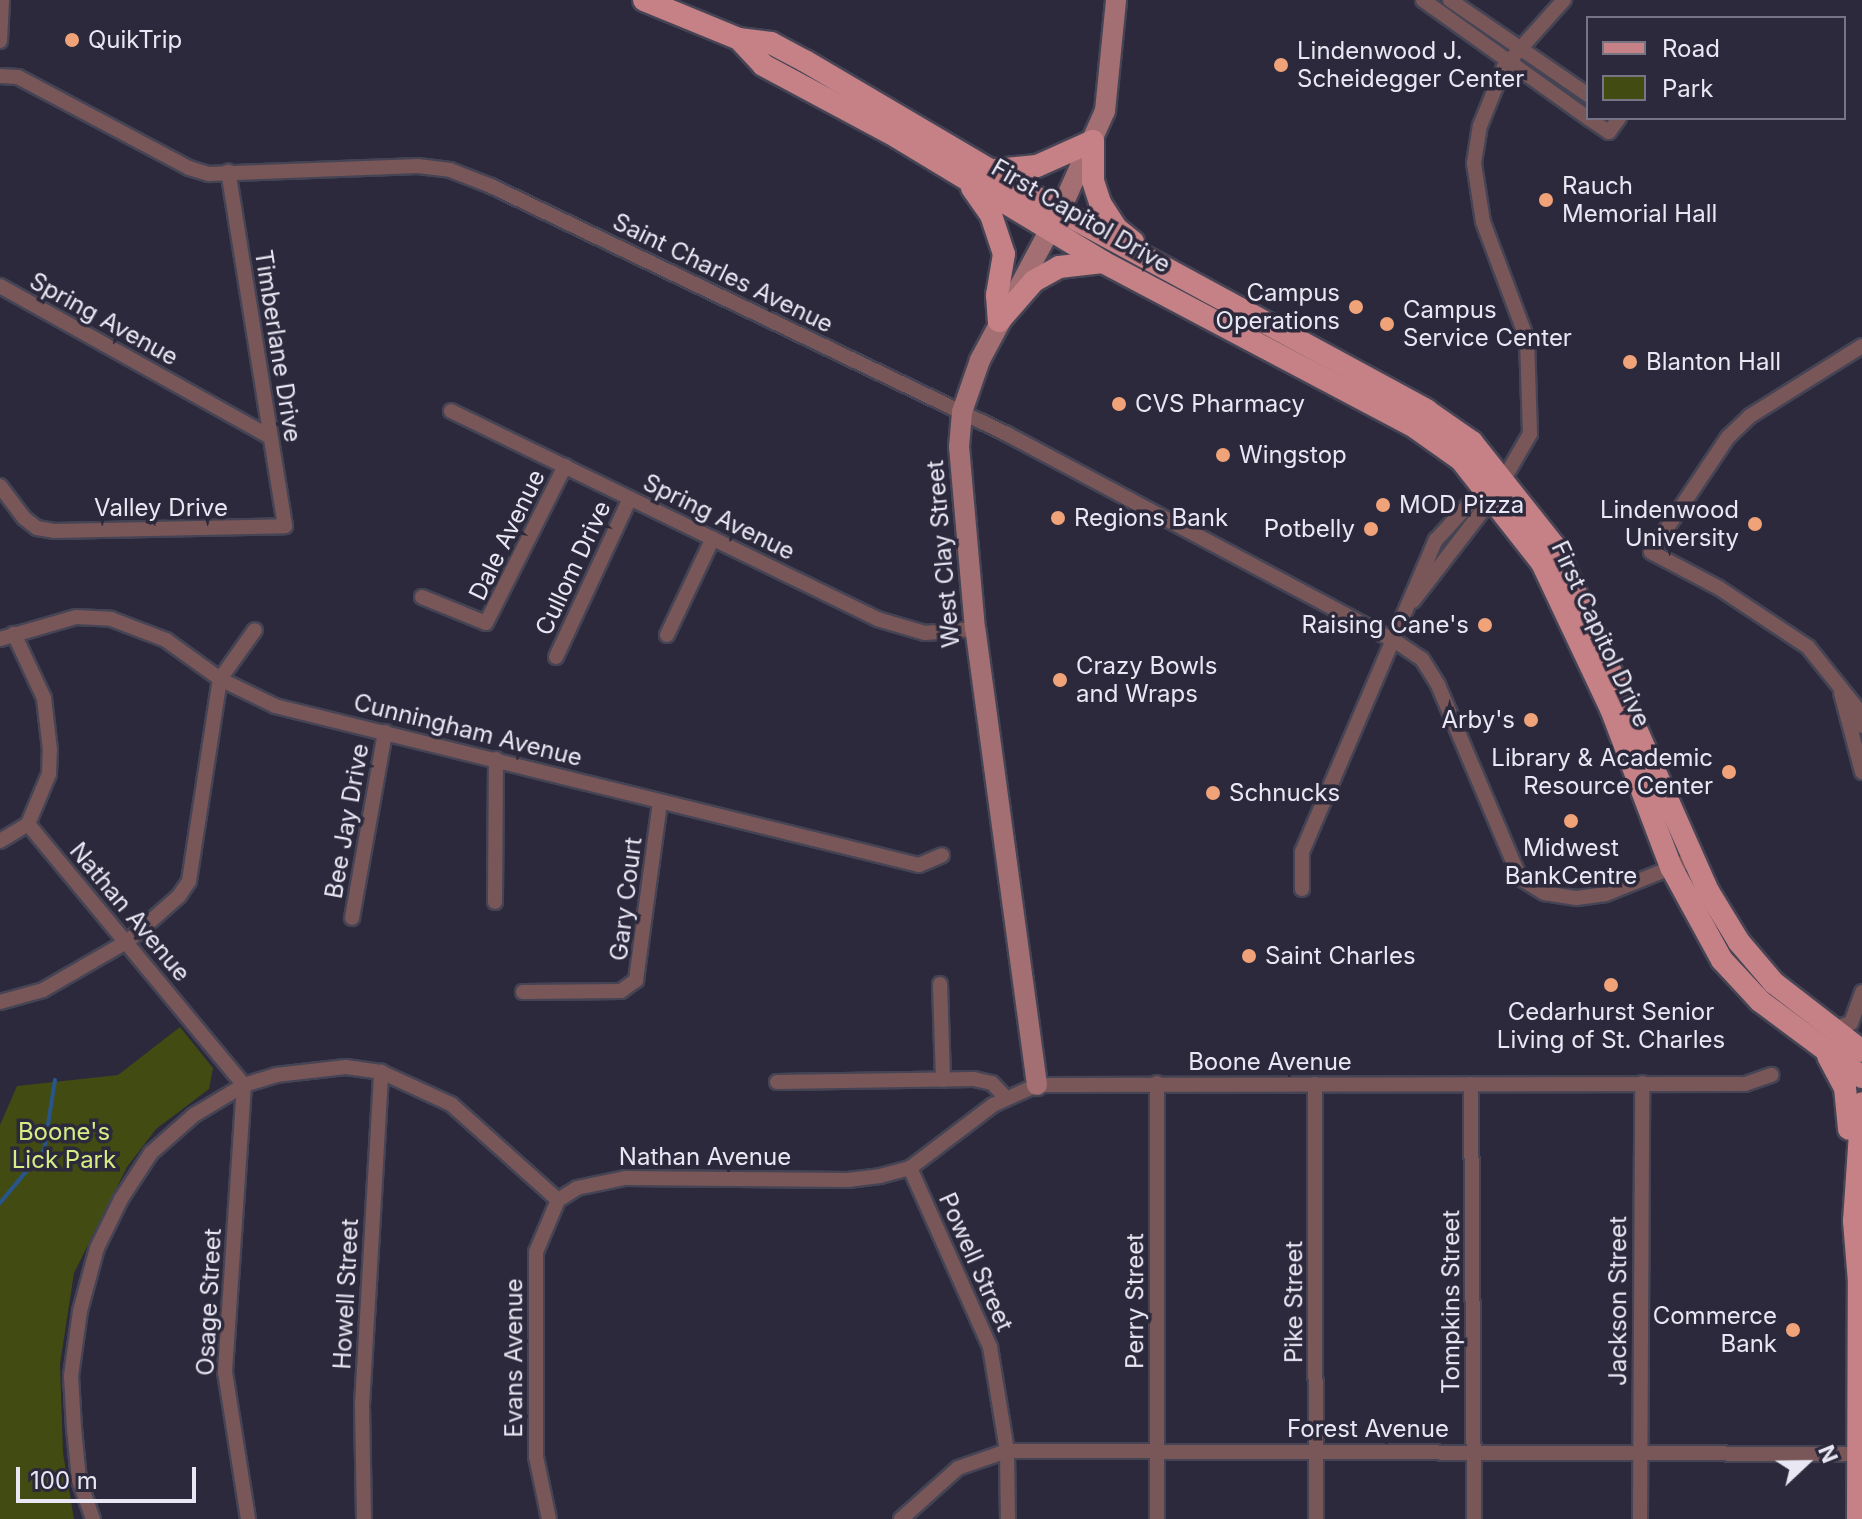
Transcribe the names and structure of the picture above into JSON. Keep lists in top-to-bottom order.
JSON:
{
  "streets": {
    "main road": ["First Capitol Drive"],
    "street": [
      "Saint Charles Avenue",
      "Spring Avenue",
      "Timberlane Drive",
      "Valley Drive",
      "Dale Avenue",
      "West Clay Street",
      "Cullom Drive",
      "Cunningham Avenue",
      "Bee Jay Drive",
      "Gary Court",
      "Nathan Avenue",
      "Boone Avenue",
      "Powell Street",
      "Howell Street",
      "Perry Street",
      "Jackson Street",
      "Osage Street",
      "Pike Street",
      "Tompkins Street",
      "Evans Avenue",
      "Forest Avenue"
    ]
  },
  "crossings": [
    ["First Capitol Drive", "West Clay Street"],
    ["Saint Charles Avenue", "Timberlane Drive"],
    ["Saint Charles Avenue", "West Clay Street"],
    ["Spring Avenue", "Timberlane Drive"],
    ["Spring Avenue", "Dale Avenue"],
    ["Spring Avenue", "West Clay Street"],
    ["Spring Avenue", "Cullom Drive"],
    ["Timberlane Drive", "Valley Drive"],
    ["West Clay Street", "Boone Avenue"],
    ["Cunningham Avenue", "Bee Jay Drive"],
    ["Cunningham Avenue", "Gary Court"],
    ["Nathan Avenue", "Boone Avenue"],
    ["Nathan Avenue", "Powell Street"],
    ["Nathan Avenue", "Osage Street"],
    ["Nathan Avenue", "Evans Avenue"],
    ["Boone Avenue", "Perry Street"],
    ["Boone Avenue", "Jackson Street"],
    ["Boone Avenue", "Pike Street"],
    ["Boone Avenue", "Tompkins Street"],
    ["Powell Street", "Forest Avenue"],
    ["Perry Street", "Forest Avenue"],
    ["Jackson Street", "Forest Avenue"],
    ["Pike Street", "Forest Avenue"],
    ["Tompkins Street", "Forest Avenue"]
  ],
  "parks": ["Boone's Lick Park"],
  "places": [
    "QuikTrip",
    "Lindenwood J. Scheidegger Center",
    "Rauch Memorial Hall",
    "Campus Operations",
    "Campus Service Center",
    "Blanton Hall",
    "CVS Pharmacy",
    "Wingstop",
    "MOD Pizza",
    "Regions Bank",
    "Lindenwood University",
    "Potbelly",
    "Raising Cane's",
    "Crazy Bowls and Wraps",
    "Arby's",
    "Library & Academic Resource Center",
    "Schnucks",
    "Midwest BankCentre",
    "Saint Charles",
    "Cedarhurst Senior Living of St. Charles",
    "Commerce Bank"
  ],
  "legend": ["Road", "Park"],
  "scale_bar": "100 m",
  "north": "right"
}
